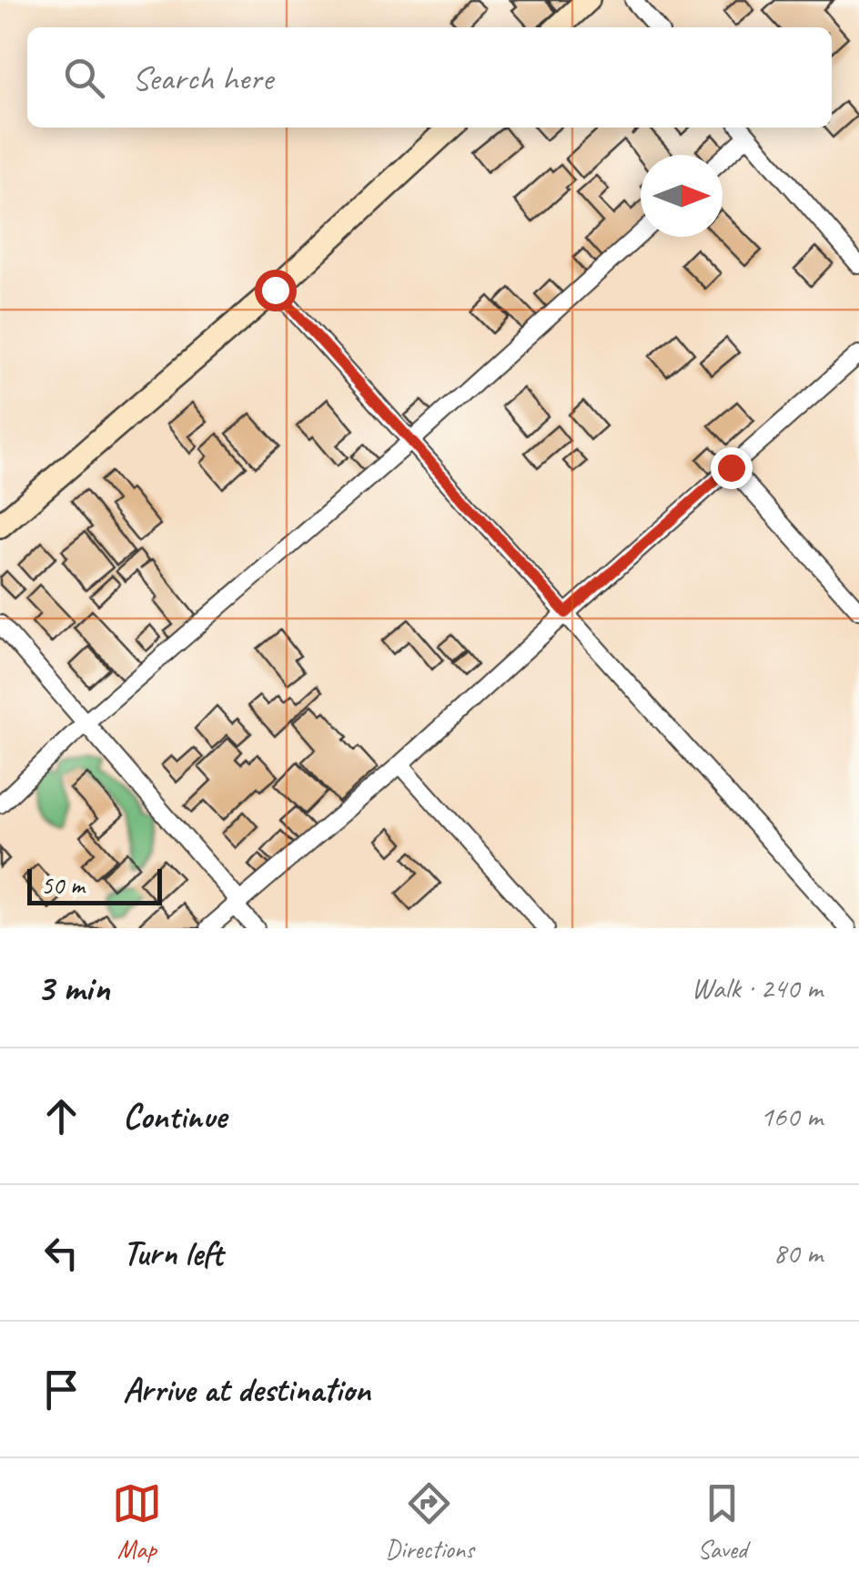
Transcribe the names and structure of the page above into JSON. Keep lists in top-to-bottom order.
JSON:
{
  "scale_bar": "50 m",
  "north": "right",
  "page": {
    "search": "Search here",
    "scale": "50 m",
    "heading": ["3 min", "Walk · 240 m"],
    "list": [
      ["Continue", "160 m"],
      ["Turn left", "80 m"],
      "Arrive at destination"
    ],
    "nav": ["Map", "Directions", "Saved"]
  }
}
